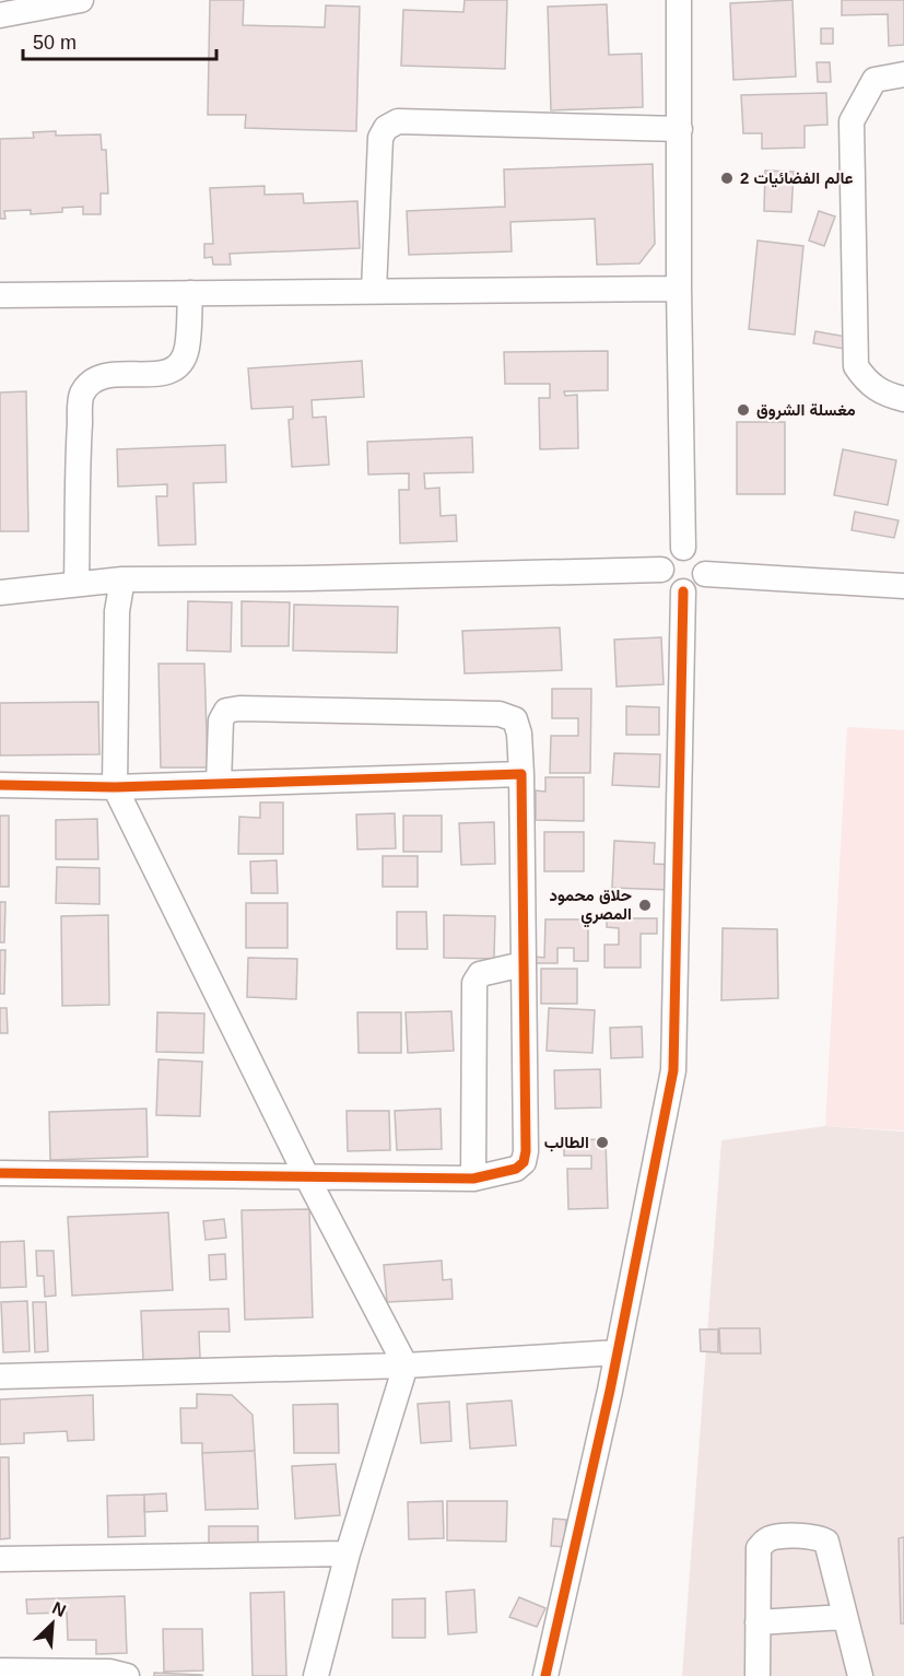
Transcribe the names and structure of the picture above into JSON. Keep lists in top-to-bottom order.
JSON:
{
  "places": [
    "عالم الفضائيات 2",
    "مغسلة الشروق",
    "حلاق محمود المصري",
    "الطالب"
  ],
  "scale_bar": "50 m",
  "north": "top right"
}
